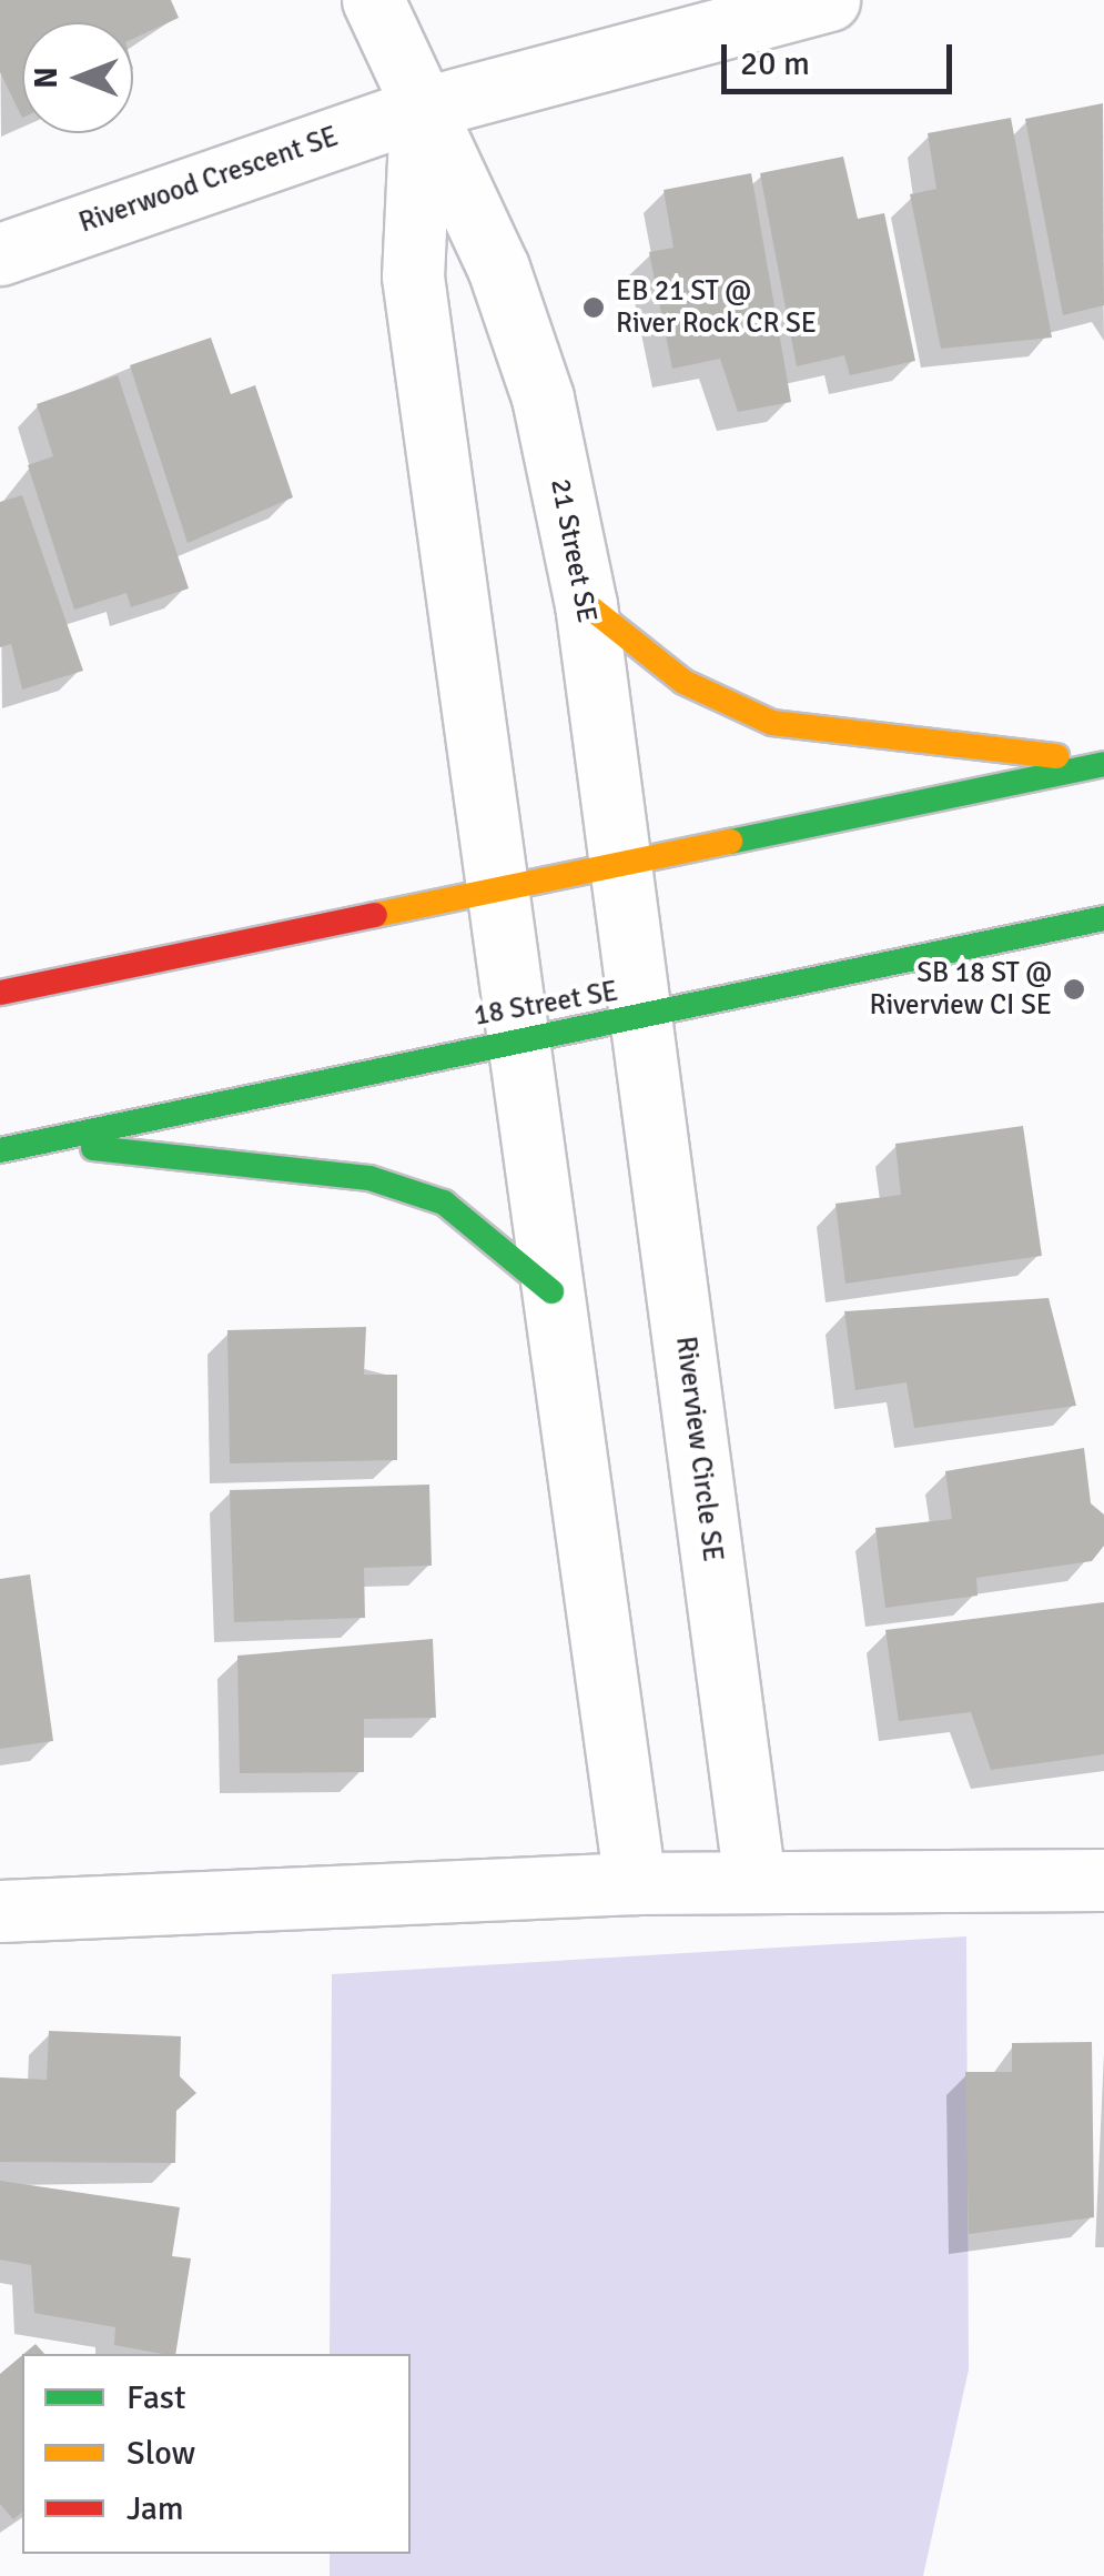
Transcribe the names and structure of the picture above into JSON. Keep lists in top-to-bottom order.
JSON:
{
  "streets": {
    "main road": ["18 Street SE"],
    "street": ["Riverwood Crescent SE", "21 Street SE", "Riverview Circle SE"]
  },
  "crossings": [
    ["Riverwood Crescent SE", "21 Street SE"],
    ["21 Street SE", "18 Street SE"],
    ["21 Street SE", "Riverview Circle SE"],
    ["18 Street SE", "Riverview Circle SE"]
  ],
  "places": ["EB 21 ST @ River Rock CR SE", "SB 18 ST @ Riverview CI SE"],
  "legend": ["Fast", "Slow", "Jam"],
  "scale_bar": "20 m",
  "north": "left"
}
